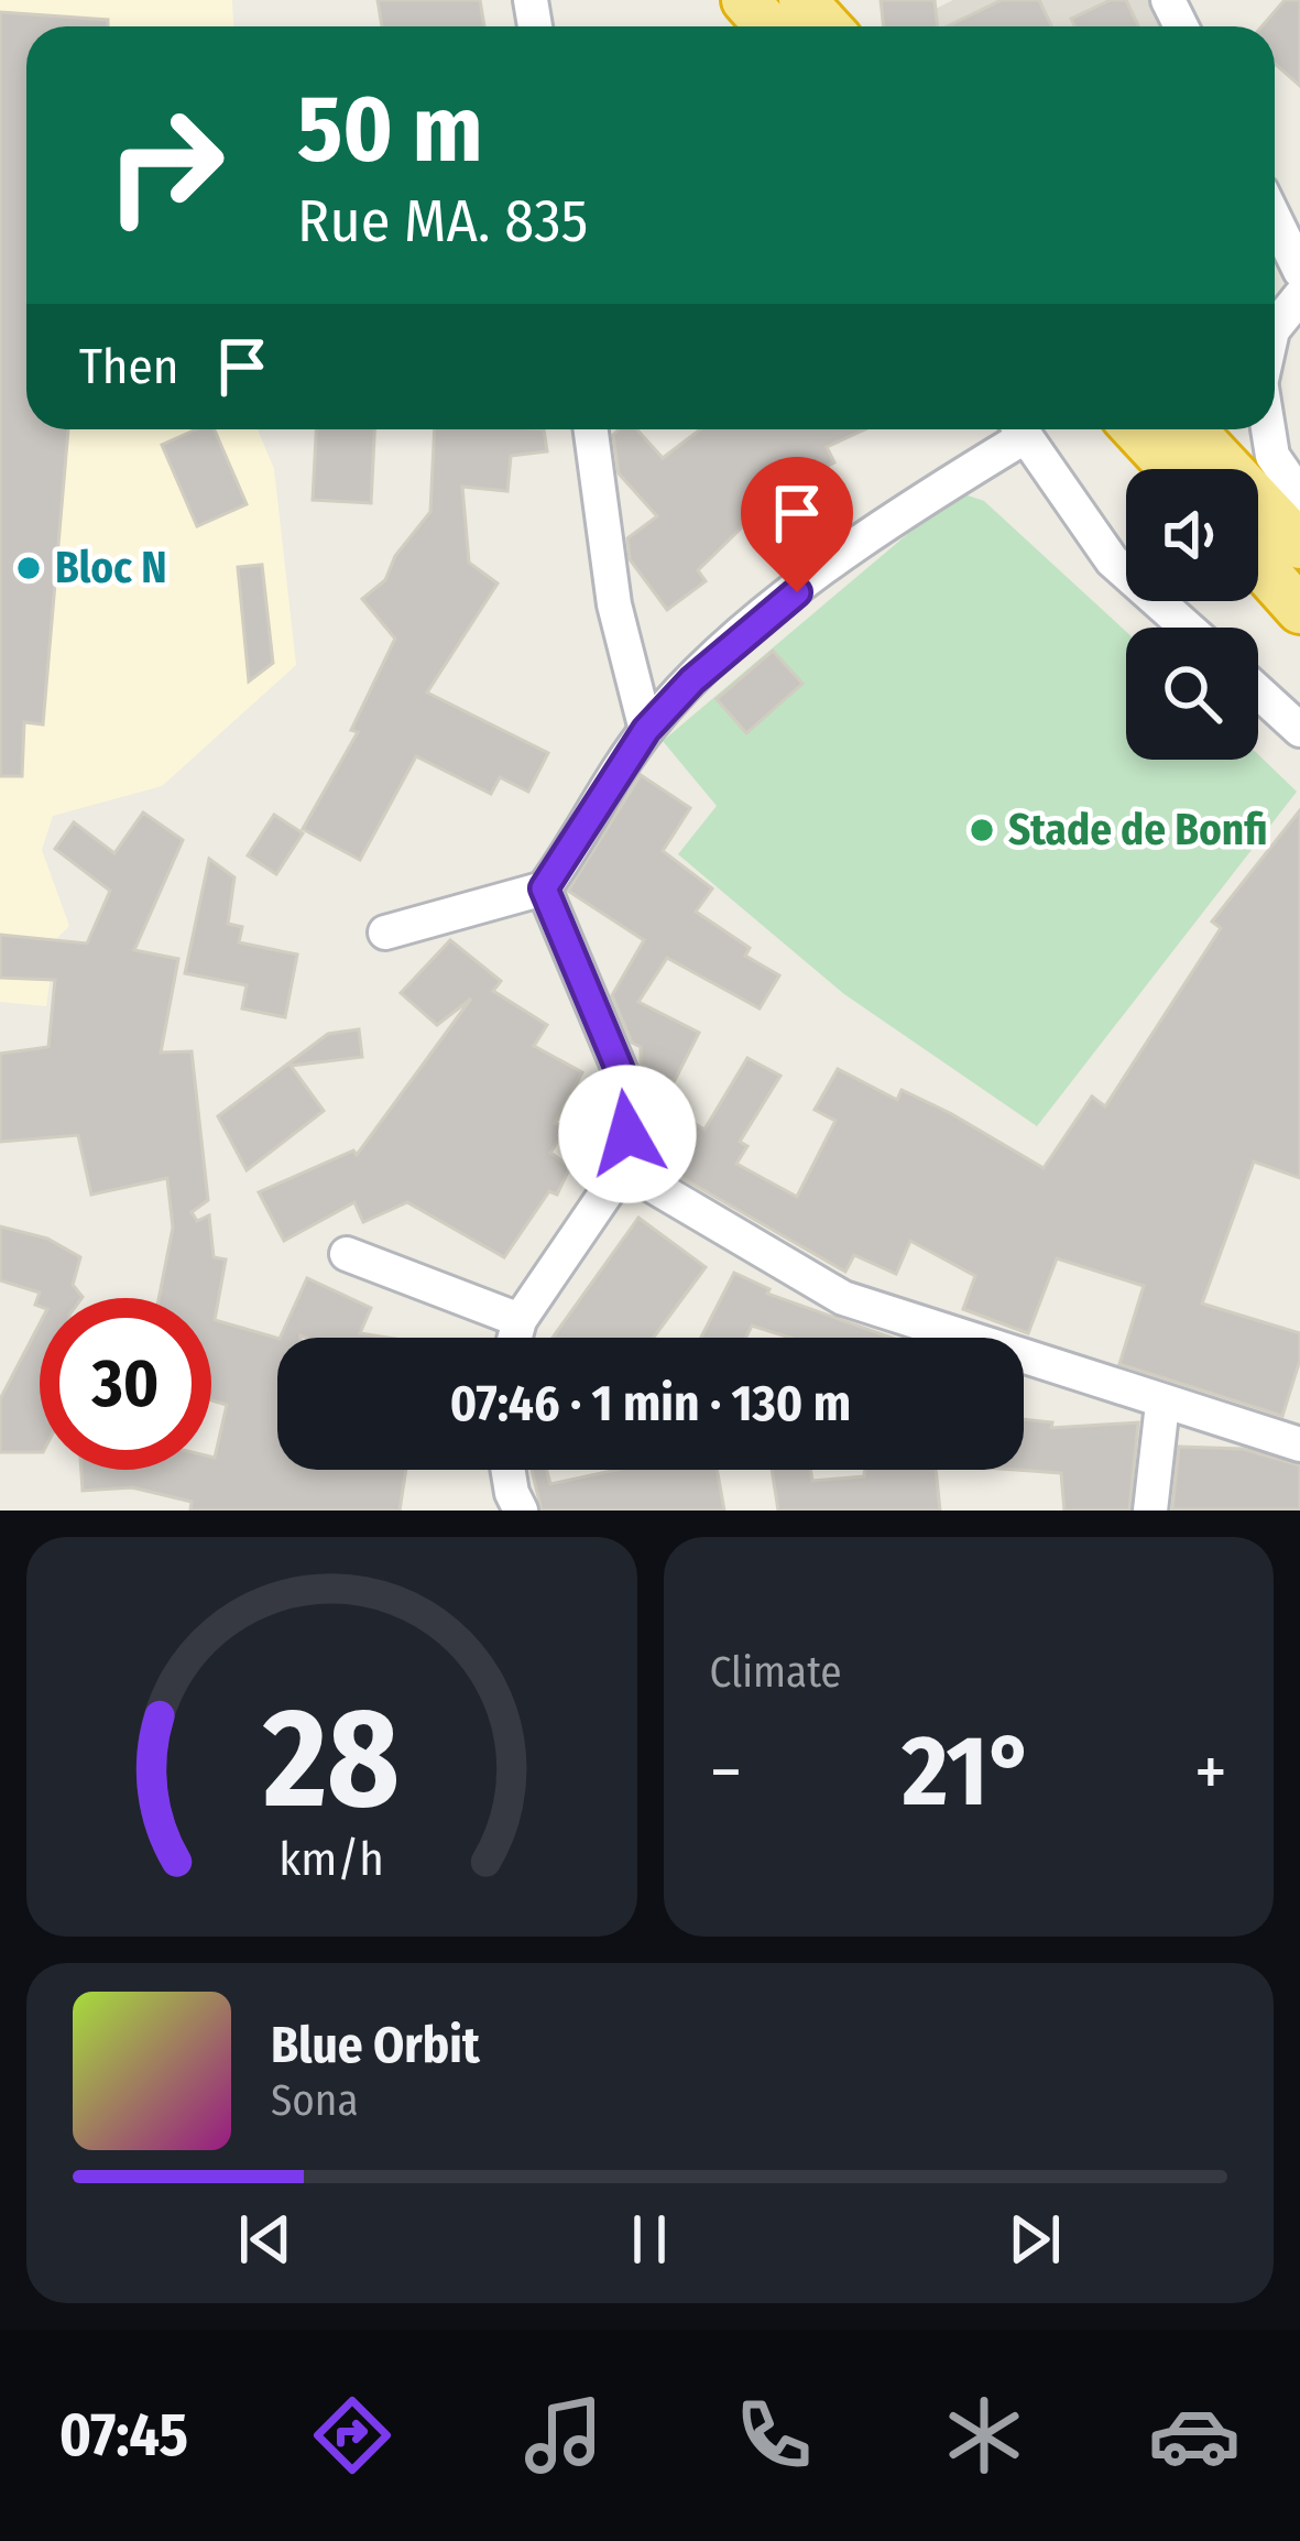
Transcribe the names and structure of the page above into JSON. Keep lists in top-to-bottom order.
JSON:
{
  "places": ["Bloc N", "Stade de Bonfi"],
  "page": {
    "turn": ["50 m", "Rue MA. 835"],
    "then": "Then",
    "limit": "30",
    "trip": "07:46 · 1 min · 130 m",
    "tile": "Climate",
    "heat": ["−", "21°", "+"],
    "song": ["Blue Orbit", "Sona"],
    "tabs": "07:45",
    "gauge": ["28", "km/h"]
  }
}
